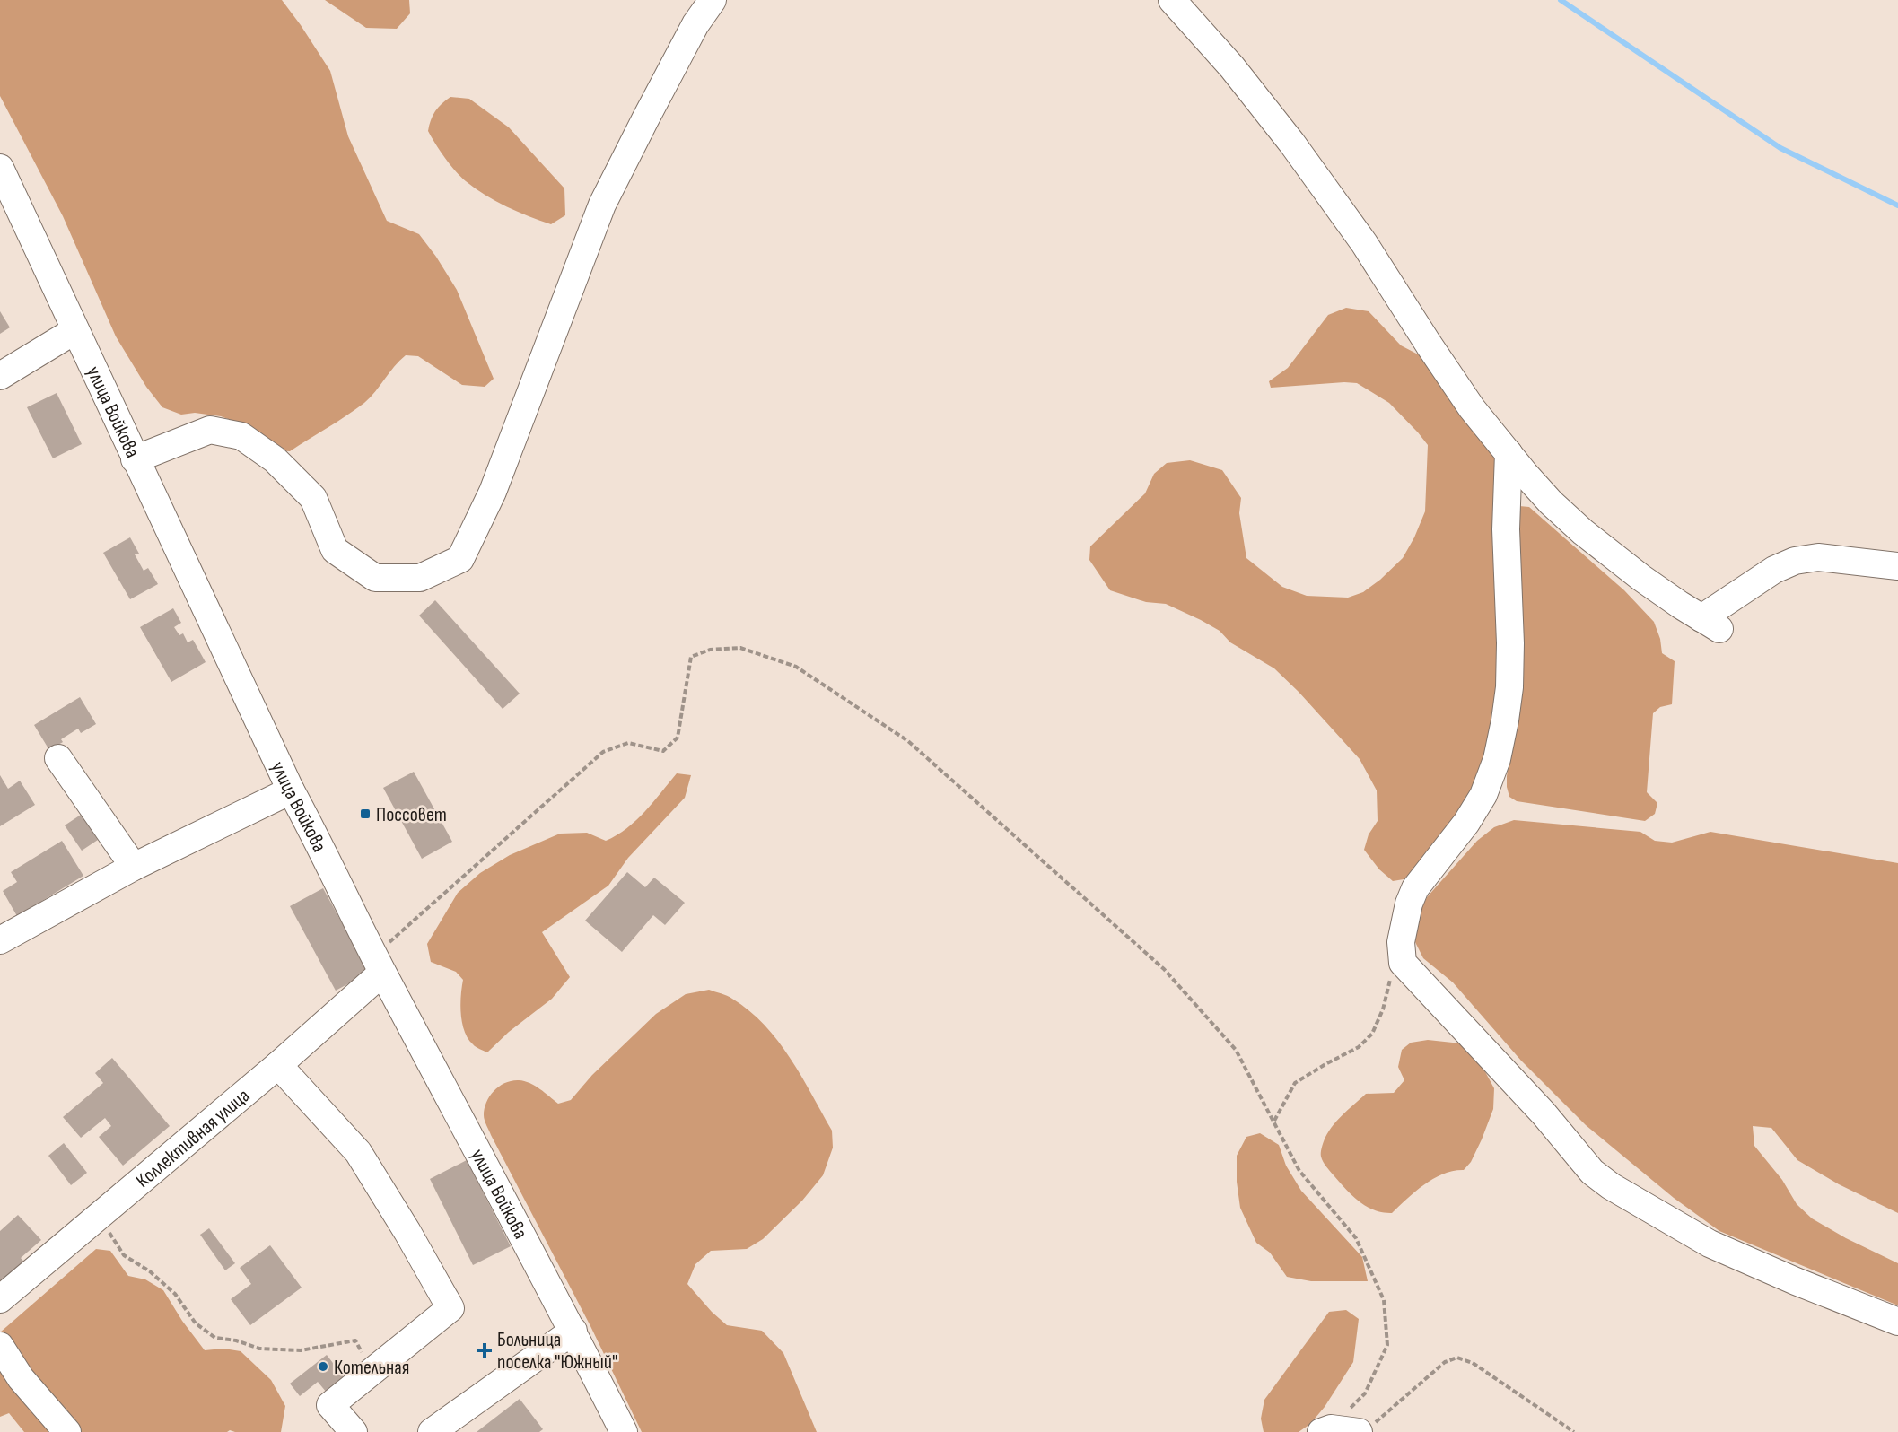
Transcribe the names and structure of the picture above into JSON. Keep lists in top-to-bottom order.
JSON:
{
  "streets": {
    "street": ["улица Войкова", "Коллективная улица"]
  },
  "crossings": [
    ["улица Войкова", "Коллективная улица"]
  ],
  "places": {
    "transit": ["Поссовет"],
    "health": ["Больница поселка \"Южный\""],
    "other": ["Котельная"]
  }
}
